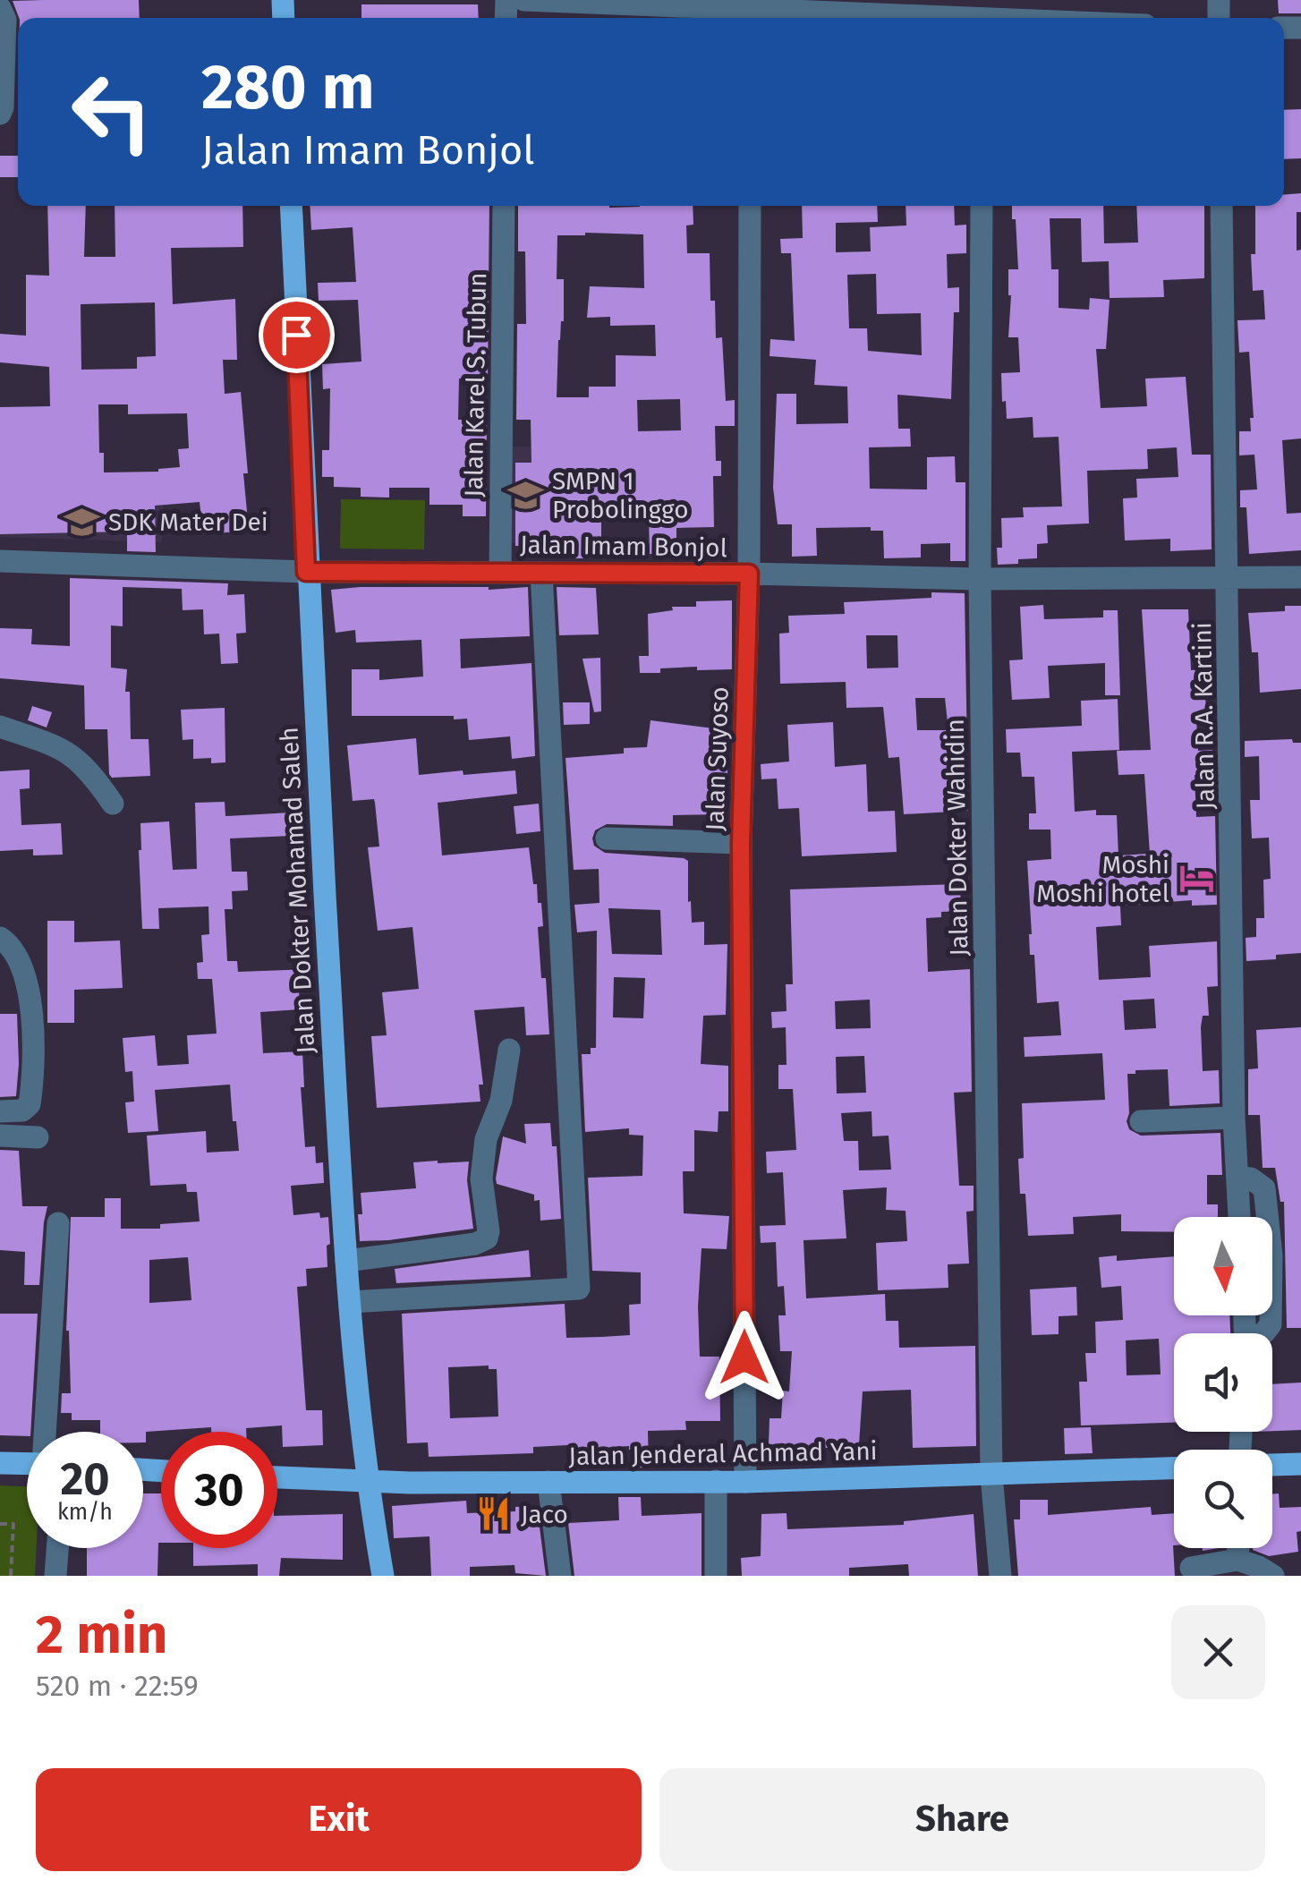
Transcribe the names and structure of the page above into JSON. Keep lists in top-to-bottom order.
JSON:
{
  "streets": {
    "main road": ["Jalan Dokter Mohamad Saleh", "Jalan Jenderal Achmad Yani"],
    "street": [
      "Jalan Karel S. Tubun",
      "Jalan Imam Bonjol",
      "Jalan R.A. Kartini",
      "Jalan Suyoso",
      "Jalan Dokter Wahidin"
    ]
  },
  "crossings": [
    ["Jalan Karel S. Tubun", "Jalan Imam Bonjol"],
    ["Jalan Imam Bonjol", "Jalan R.A. Kartini"],
    ["Jalan Imam Bonjol", "Jalan Suyoso"],
    ["Jalan Imam Bonjol", "Jalan Dokter Wahidin"],
    ["Jalan Imam Bonjol", "Jalan Dokter Mohamad Saleh"],
    ["Jalan Suyoso", "Jalan Jenderal Achmad Yani"],
    ["Jalan Dokter Wahidin", "Jalan Jenderal Achmad Yani"],
    ["Jalan Dokter Mohamad Saleh", "Jalan Jenderal Achmad Yani"]
  ],
  "places": {
    "school or university": ["SMPN 1 Probolinggo", "SDK Mater Dei"],
    "hotel": ["Moshi Moshi hotel"],
    "restaurant": ["Jaco"]
  },
  "north": "bottom",
  "page": {
    "turn": ["280 m", "Jalan Imam Bonjol"],
    "speed": "20 km/h",
    "limit": "30",
    "heading": ["2 min", "520 m · 22:59"],
    "buttons": ["Exit", "Share"]
  }
}
